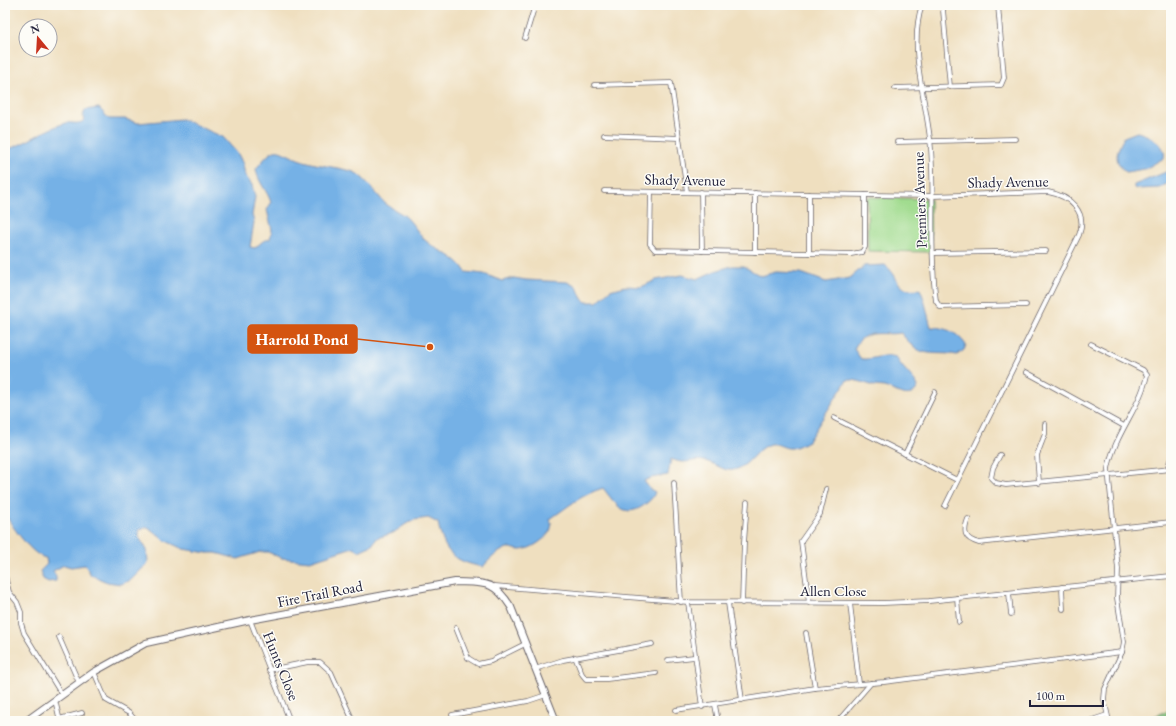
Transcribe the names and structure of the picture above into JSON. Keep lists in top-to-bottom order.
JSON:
{
  "streets": {
    "street": [
      "Shady Avenue",
      "Premiers Avenue",
      "Allen Close",
      "Fire Trail Road",
      "Hunts Close"
    ]
  },
  "crossings": [
    ["Shady Avenue", "Premiers Avenue"],
    ["Allen Close", "Fire Trail Road"],
    ["Fire Trail Road", "Hunts Close"]
  ],
  "places": ["Harrold Pond"],
  "scale_bar": "100 m",
  "north": "top"
}
